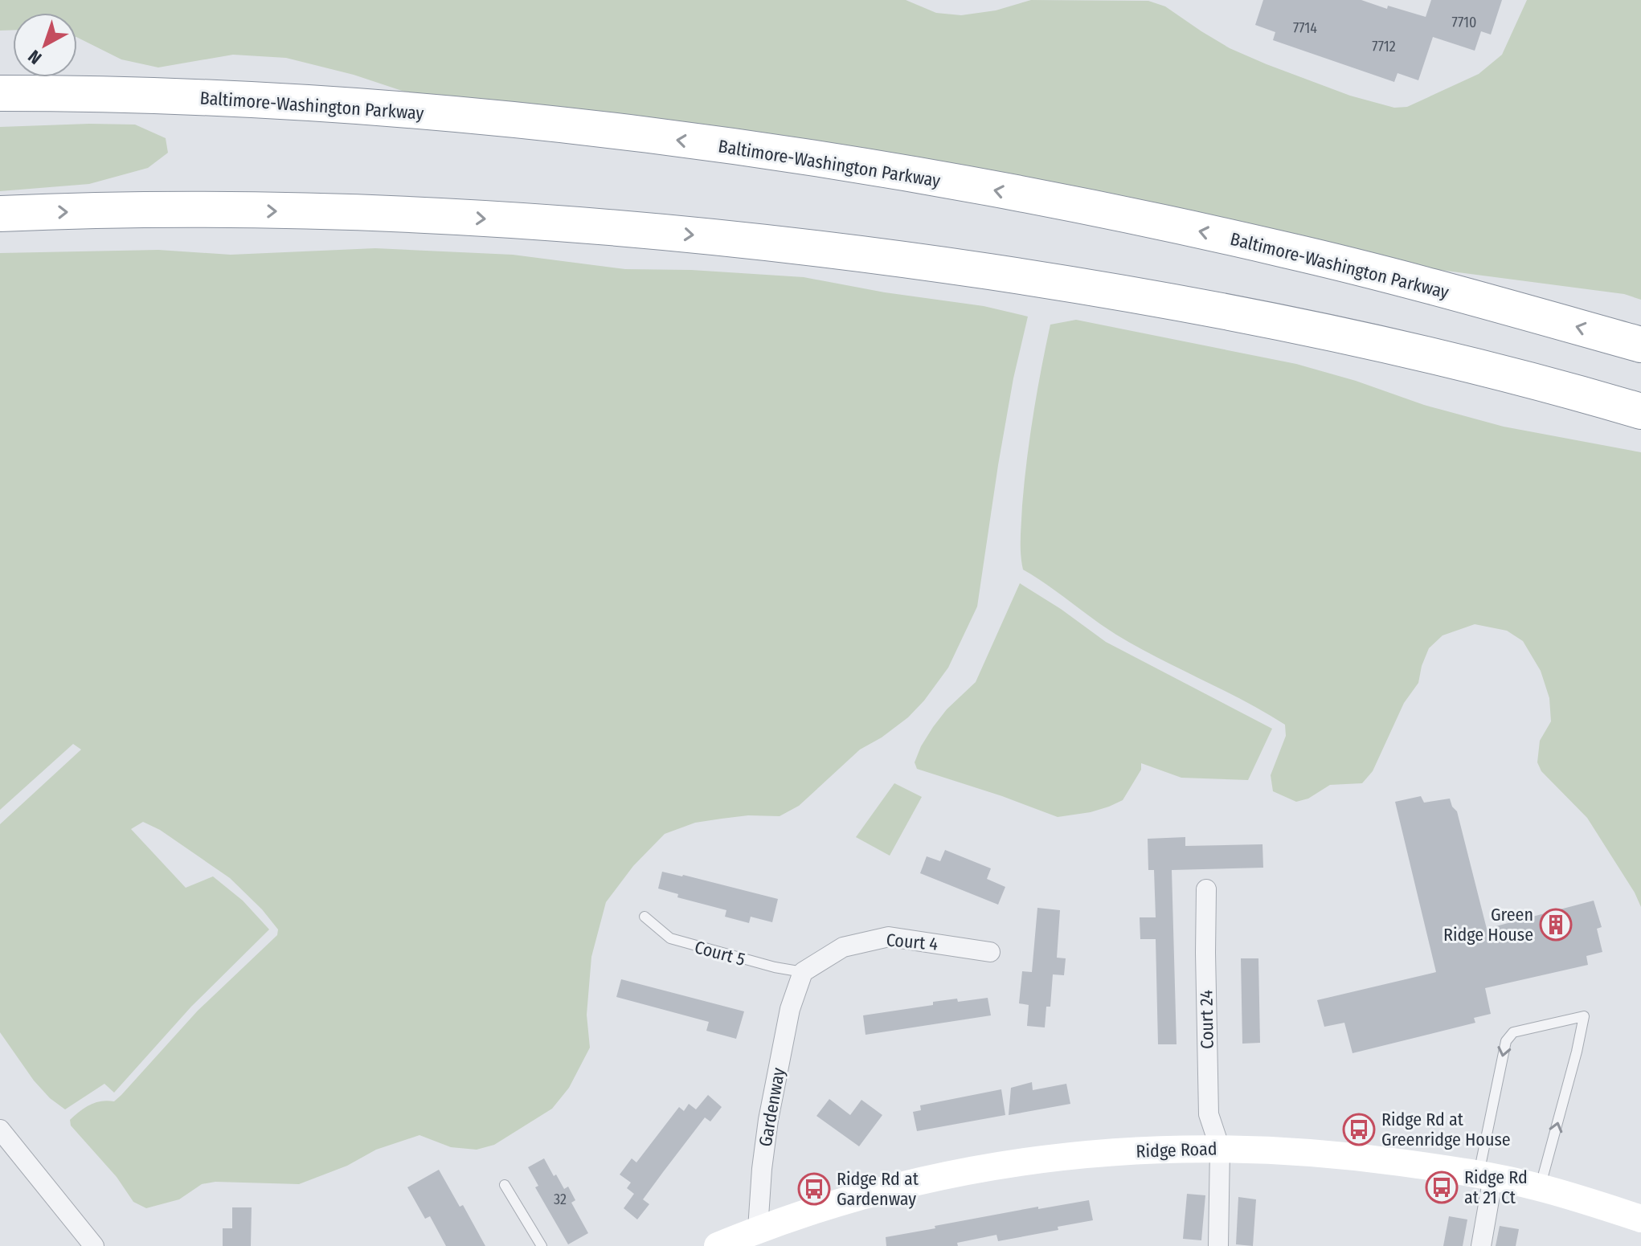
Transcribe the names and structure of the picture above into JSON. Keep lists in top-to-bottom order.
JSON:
{
  "streets": {
    "highway": ["Baltimore-Washington Parkway"],
    "street": [
      "Court 4",
      "Court 24",
      "Gardenway",
      "Ridge Road"
    ],
    "lane": ["Court 5"]
  },
  "crossings": [
    ["Court 4", "Court 5"],
    ["Court 4", "Gardenway"],
    ["Court 5", "Gardenway"],
    ["Court 24", "Ridge Road"],
    ["Gardenway", "Ridge Road"]
  ],
  "places": {
    "building": ["Green Ridge House"],
    "bus stop": ["Ridge Rd at Greenridge House", "Ridge Rd at 21 Ct", "Ridge Rd at Gardenway"]
  },
  "house_numbers": [
    "7710",
    "7714",
    "7712",
    "32"
  ],
  "north": "bottom left"
}
